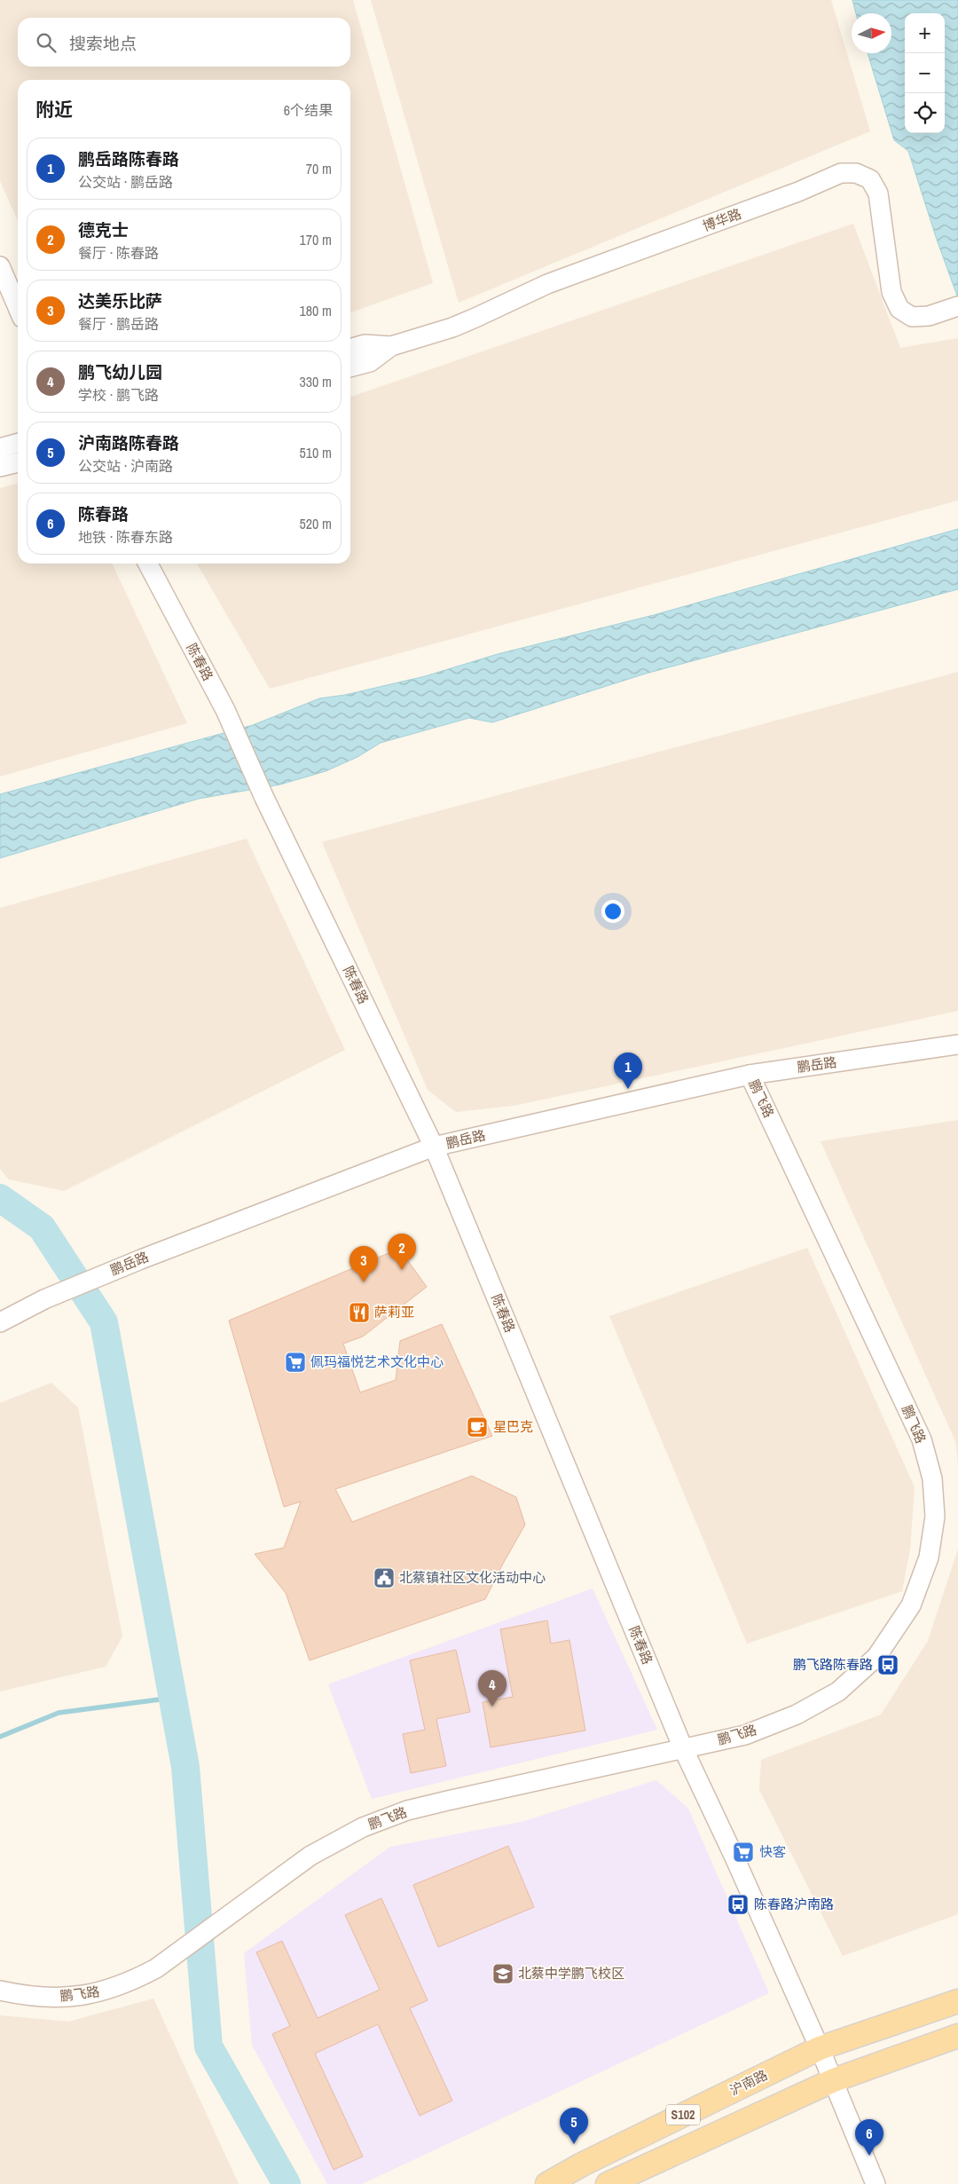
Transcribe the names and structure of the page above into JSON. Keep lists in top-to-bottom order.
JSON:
{
  "streets": {
    "main road": ["沪南路", "S102"],
    "street": [
      "博华路",
      "陈春路",
      "鹏岳路",
      "鹏飞路"
    ]
  },
  "crossings": [
    ["陈春路", "鹏岳路"],
    ["陈春路", "鹏飞路"],
    ["陈春路", "沪南路"],
    ["陈春路", "S102"],
    ["鹏岳路", "鹏飞路"]
  ],
  "places": {
    "restaurant": ["萨莉亚"],
    "supermarket": ["佩玛福悦艺术文化中心", "快客"],
    "cafe": ["星巴克"],
    "public building": ["北蔡镇社区文化活动中心"],
    "bus stop": ["鹏飞路陈春路", "陈春路沪南路"],
    "school or university": ["北蔡中学鹏飞校区"]
  },
  "north": "right",
  "page": {
    "map_buttons": ["+", "−"],
    "search": "搜索地点",
    "heading": ["附近", "6个结果"],
    "list": [
      {
        "mark": "1",
        "name": "鹏岳路陈春路",
        "note": "公交站 · 鹏岳路",
        "value": "70 m"
      },
      {
        "mark": "2",
        "name": "德克士",
        "note": "餐厅 · 陈春路",
        "value": "170 m"
      },
      {
        "mark": "3",
        "name": "达美乐比萨",
        "note": "餐厅 · 鹏岳路",
        "value": "180 m"
      },
      {
        "mark": "4",
        "name": "鹏飞幼儿园",
        "note": "学校 · 鹏飞路",
        "value": "330 m"
      },
      {
        "mark": "5",
        "name": "沪南路陈春路",
        "note": "公交站 · 沪南路",
        "value": "510 m"
      },
      {
        "mark": "6",
        "name": "陈春路",
        "note": "地铁 · 陈春东路",
        "value": "520 m"
      }
    ],
    "pins": [
      "1",
      "2",
      "3",
      "4",
      "5",
      "6"
    ]
  }
}
